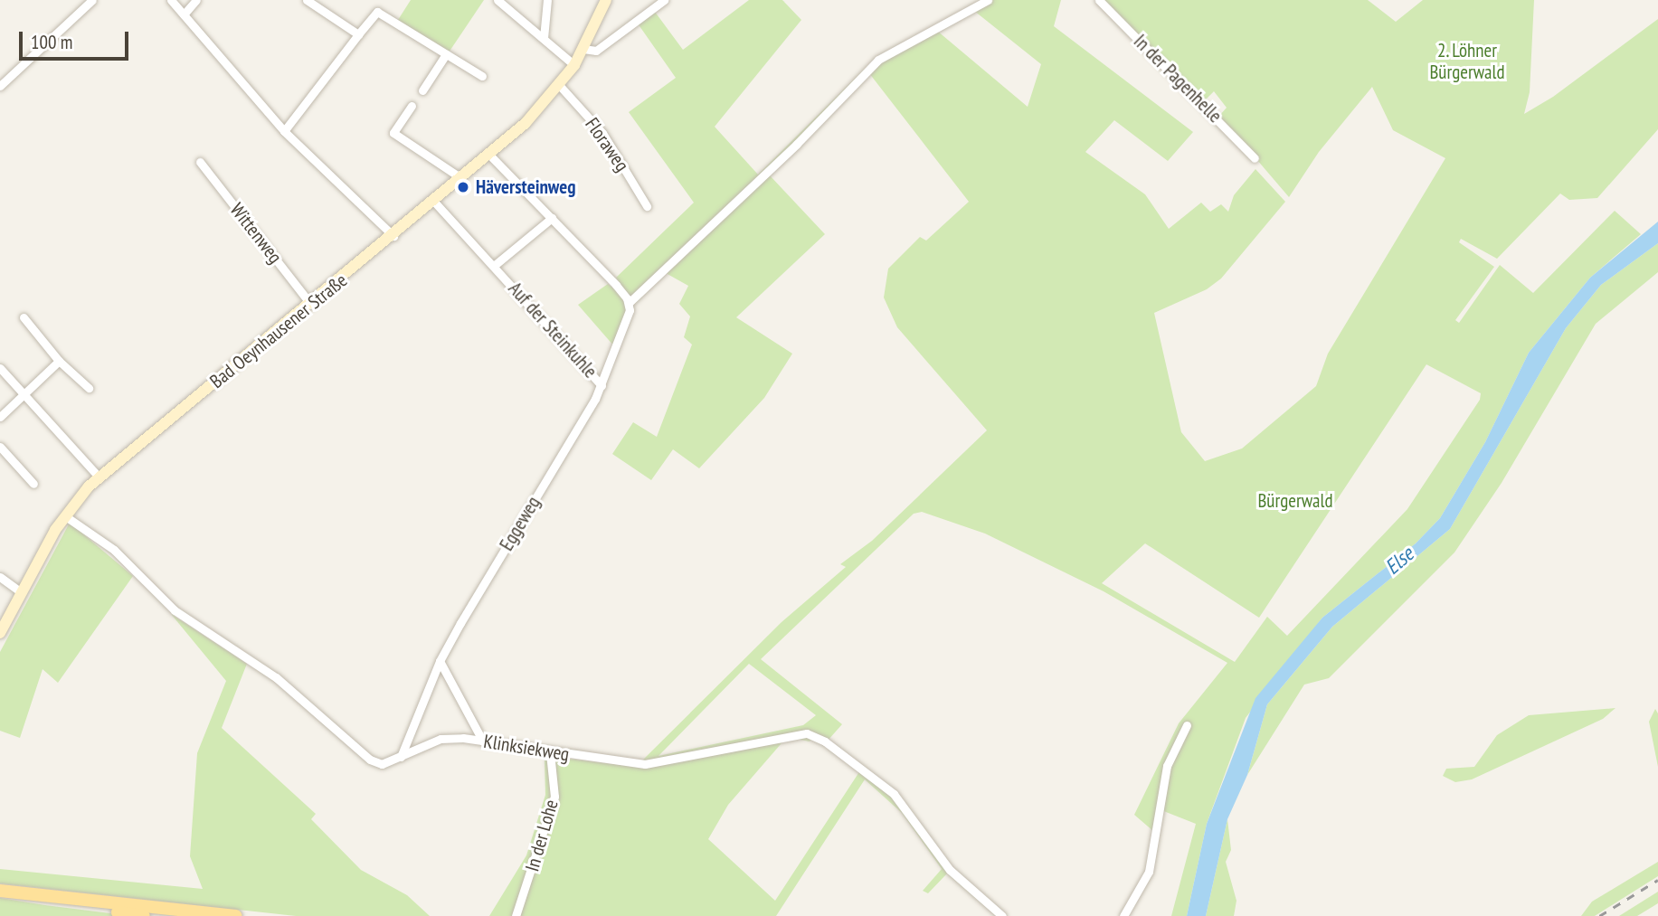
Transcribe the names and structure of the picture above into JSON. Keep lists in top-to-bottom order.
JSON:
{
  "streets": {
    "main road": ["Bad Oeynhausener Straße"],
    "street": [
      "In der Pagenhelle",
      "Floraweg",
      "Wittenweg",
      "Auf der Steinkuhle",
      "Eggeweg",
      "Klinksiekweg",
      "In der Lohe"
    ]
  },
  "crossings": [
    ["Floraweg", "Bad Oeynhausener Straße"],
    ["Wittenweg", "Bad Oeynhausener Straße"],
    ["Auf der Steinkuhle", "Bad Oeynhausener Straße"],
    ["Auf der Steinkuhle", "Eggeweg"],
    ["Bad Oeynhausener Straße", "Klinksiekweg"],
    ["Eggeweg", "Klinksiekweg"],
    ["Klinksiekweg", "In der Lohe"]
  ],
  "water": ["Else"],
  "parks": ["2. Löhner Bürgerwald", "Bürgerwald"],
  "places": ["Häversteinweg"],
  "scale_bar": "100 m"
}
